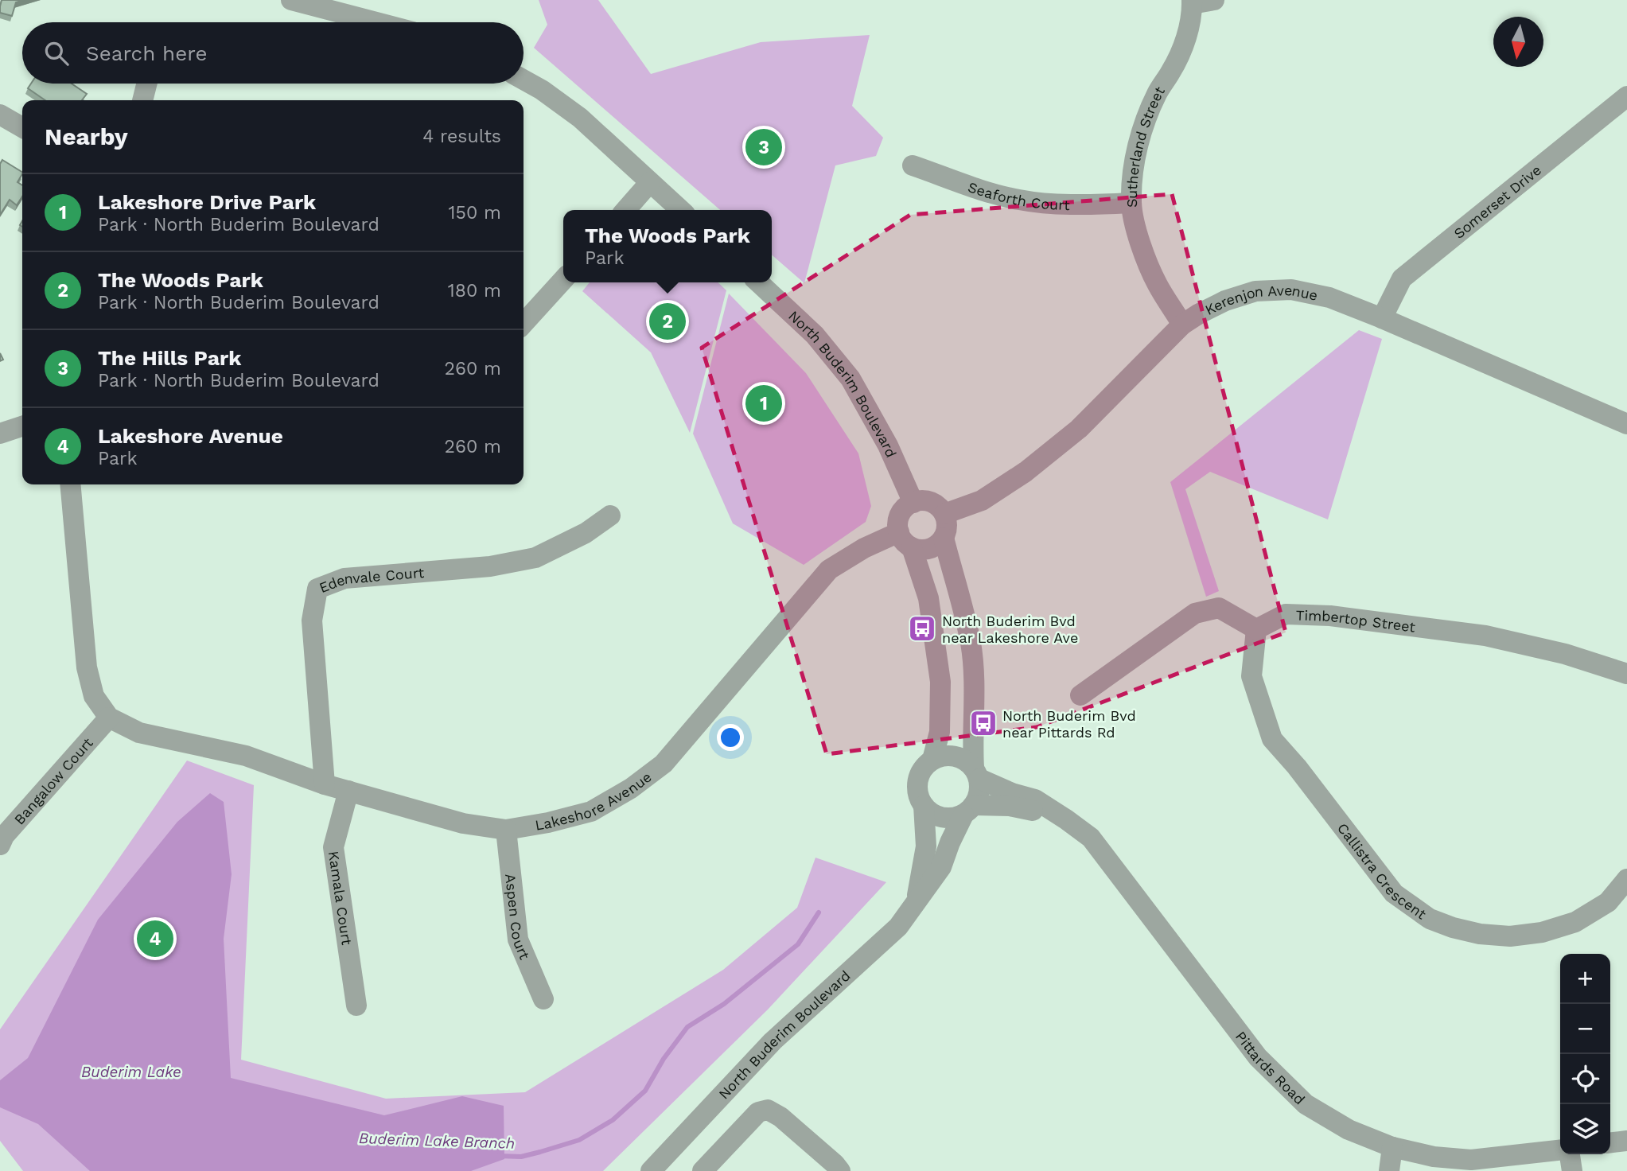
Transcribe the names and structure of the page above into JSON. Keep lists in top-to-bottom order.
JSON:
{
  "streets": {
    "street": [
      "Sutherland Street",
      "Seaforth Court",
      "Somerset Drive",
      "Kerenjon Avenue",
      "North Buderim Boulevard",
      "Edenvale Court",
      "Timbertop Street",
      "Bangalow Court",
      "Lakeshore Avenue",
      "Callistra Crescent",
      "Kamala Court",
      "Aspen Court",
      "Pittards Road"
    ]
  },
  "crossings": [
    ["Sutherland Street", "Seaforth Court"],
    ["Sutherland Street", "Kerenjon Avenue"],
    ["Somerset Drive", "Kerenjon Avenue"],
    ["Kerenjon Avenue", "North Buderim Boulevard"],
    ["Kerenjon Avenue", "Lakeshore Avenue"],
    ["North Buderim Boulevard", "Lakeshore Avenue"],
    ["North Buderim Boulevard", "Pittards Road"],
    ["Edenvale Court", "Lakeshore Avenue"],
    ["Timbertop Street", "Callistra Crescent"],
    ["Bangalow Court", "Lakeshore Avenue"],
    ["Lakeshore Avenue", "Kamala Court"],
    ["Lakeshore Avenue", "Aspen Court"]
  ],
  "water": ["Buderim Lake", "Buderim Lake Branch"],
  "places": {
    "bus stop": ["North Buderim Bvd near Lakeshore Ave", "North Buderim Bvd near Pittards Rd"]
  },
  "north": "bottom",
  "page": {
    "search": "Search here",
    "heading": ["Nearby", "4 results"],
    "pins": [
      "3",
      "2",
      "1",
      "4"
    ],
    "list": [
      {
        "mark": "1",
        "name": "Lakeshore Drive Park",
        "note": "Park · North Buderim Boulevard",
        "value": "150 m"
      },
      {
        "mark": "2",
        "name": "The Woods Park",
        "note": "Park · North Buderim Boulevard",
        "value": "180 m"
      },
      {
        "mark": "3",
        "name": "The Hills Park",
        "note": "Park · North Buderim Boulevard",
        "value": "260 m"
      },
      {
        "mark": "4",
        "name": "Lakeshore Avenue",
        "note": "Park",
        "value": "260 m"
      }
    ],
    "popup": ["The Woods Park", "Park"],
    "map_buttons": ["+", "−"]
  }
}
